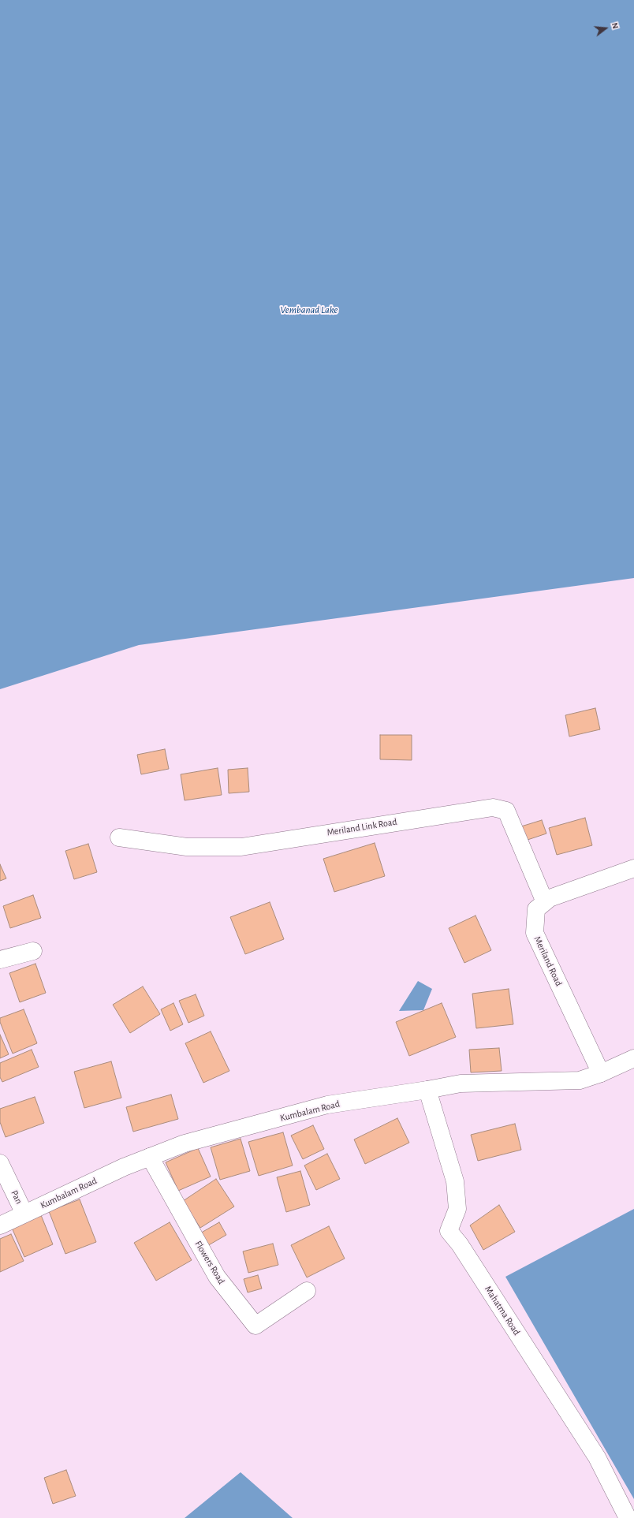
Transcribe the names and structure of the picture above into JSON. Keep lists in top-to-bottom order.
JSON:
{
  "streets": {
    "street": [
      "Meriland Link Road",
      "Meriland Road",
      "Kumbalam Road",
      "Pan",
      "Flowers Road",
      "Mahatma Road"
    ]
  },
  "crossings": [
    ["Meriland Link Road", "Meriland Road"],
    ["Meriland Road", "Kumbalam Road"],
    ["Kumbalam Road", "Pan"],
    ["Kumbalam Road", "Flowers Road"],
    ["Kumbalam Road", "Mahatma Road"]
  ],
  "water": ["Vembanad Lake"],
  "north": "right"
}
